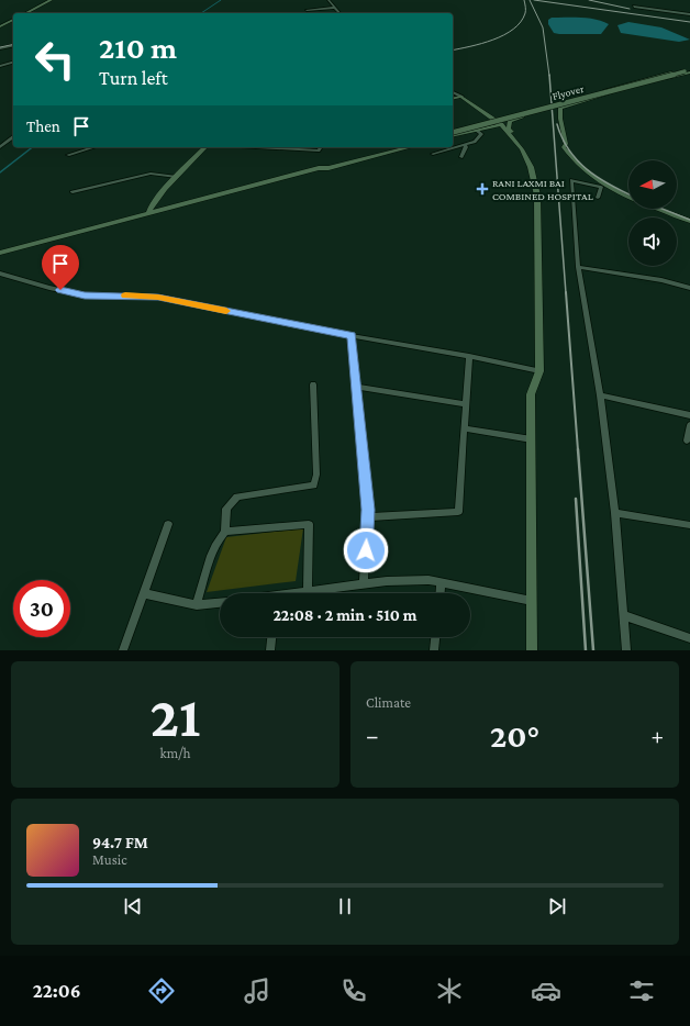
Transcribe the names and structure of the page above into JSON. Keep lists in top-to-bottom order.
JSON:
{
  "streets": {
    "street": ["Flyover"]
  },
  "places": {
    "health": ["RANI LAXMI BAI COMBINED HOSPITAL"]
  },
  "north": "left",
  "page": {
    "turn": ["210 m", "Turn left"],
    "then": "Then",
    "limit": "30",
    "trip": "22:08 · 2 min · 510 m",
    "tile": [
      ["21", "km/h"],
      "Climate"
    ],
    "heat": ["−", "20°", "+"],
    "song": ["94.7 FM", "Music"],
    "tabs": "22:06"
  }
}
